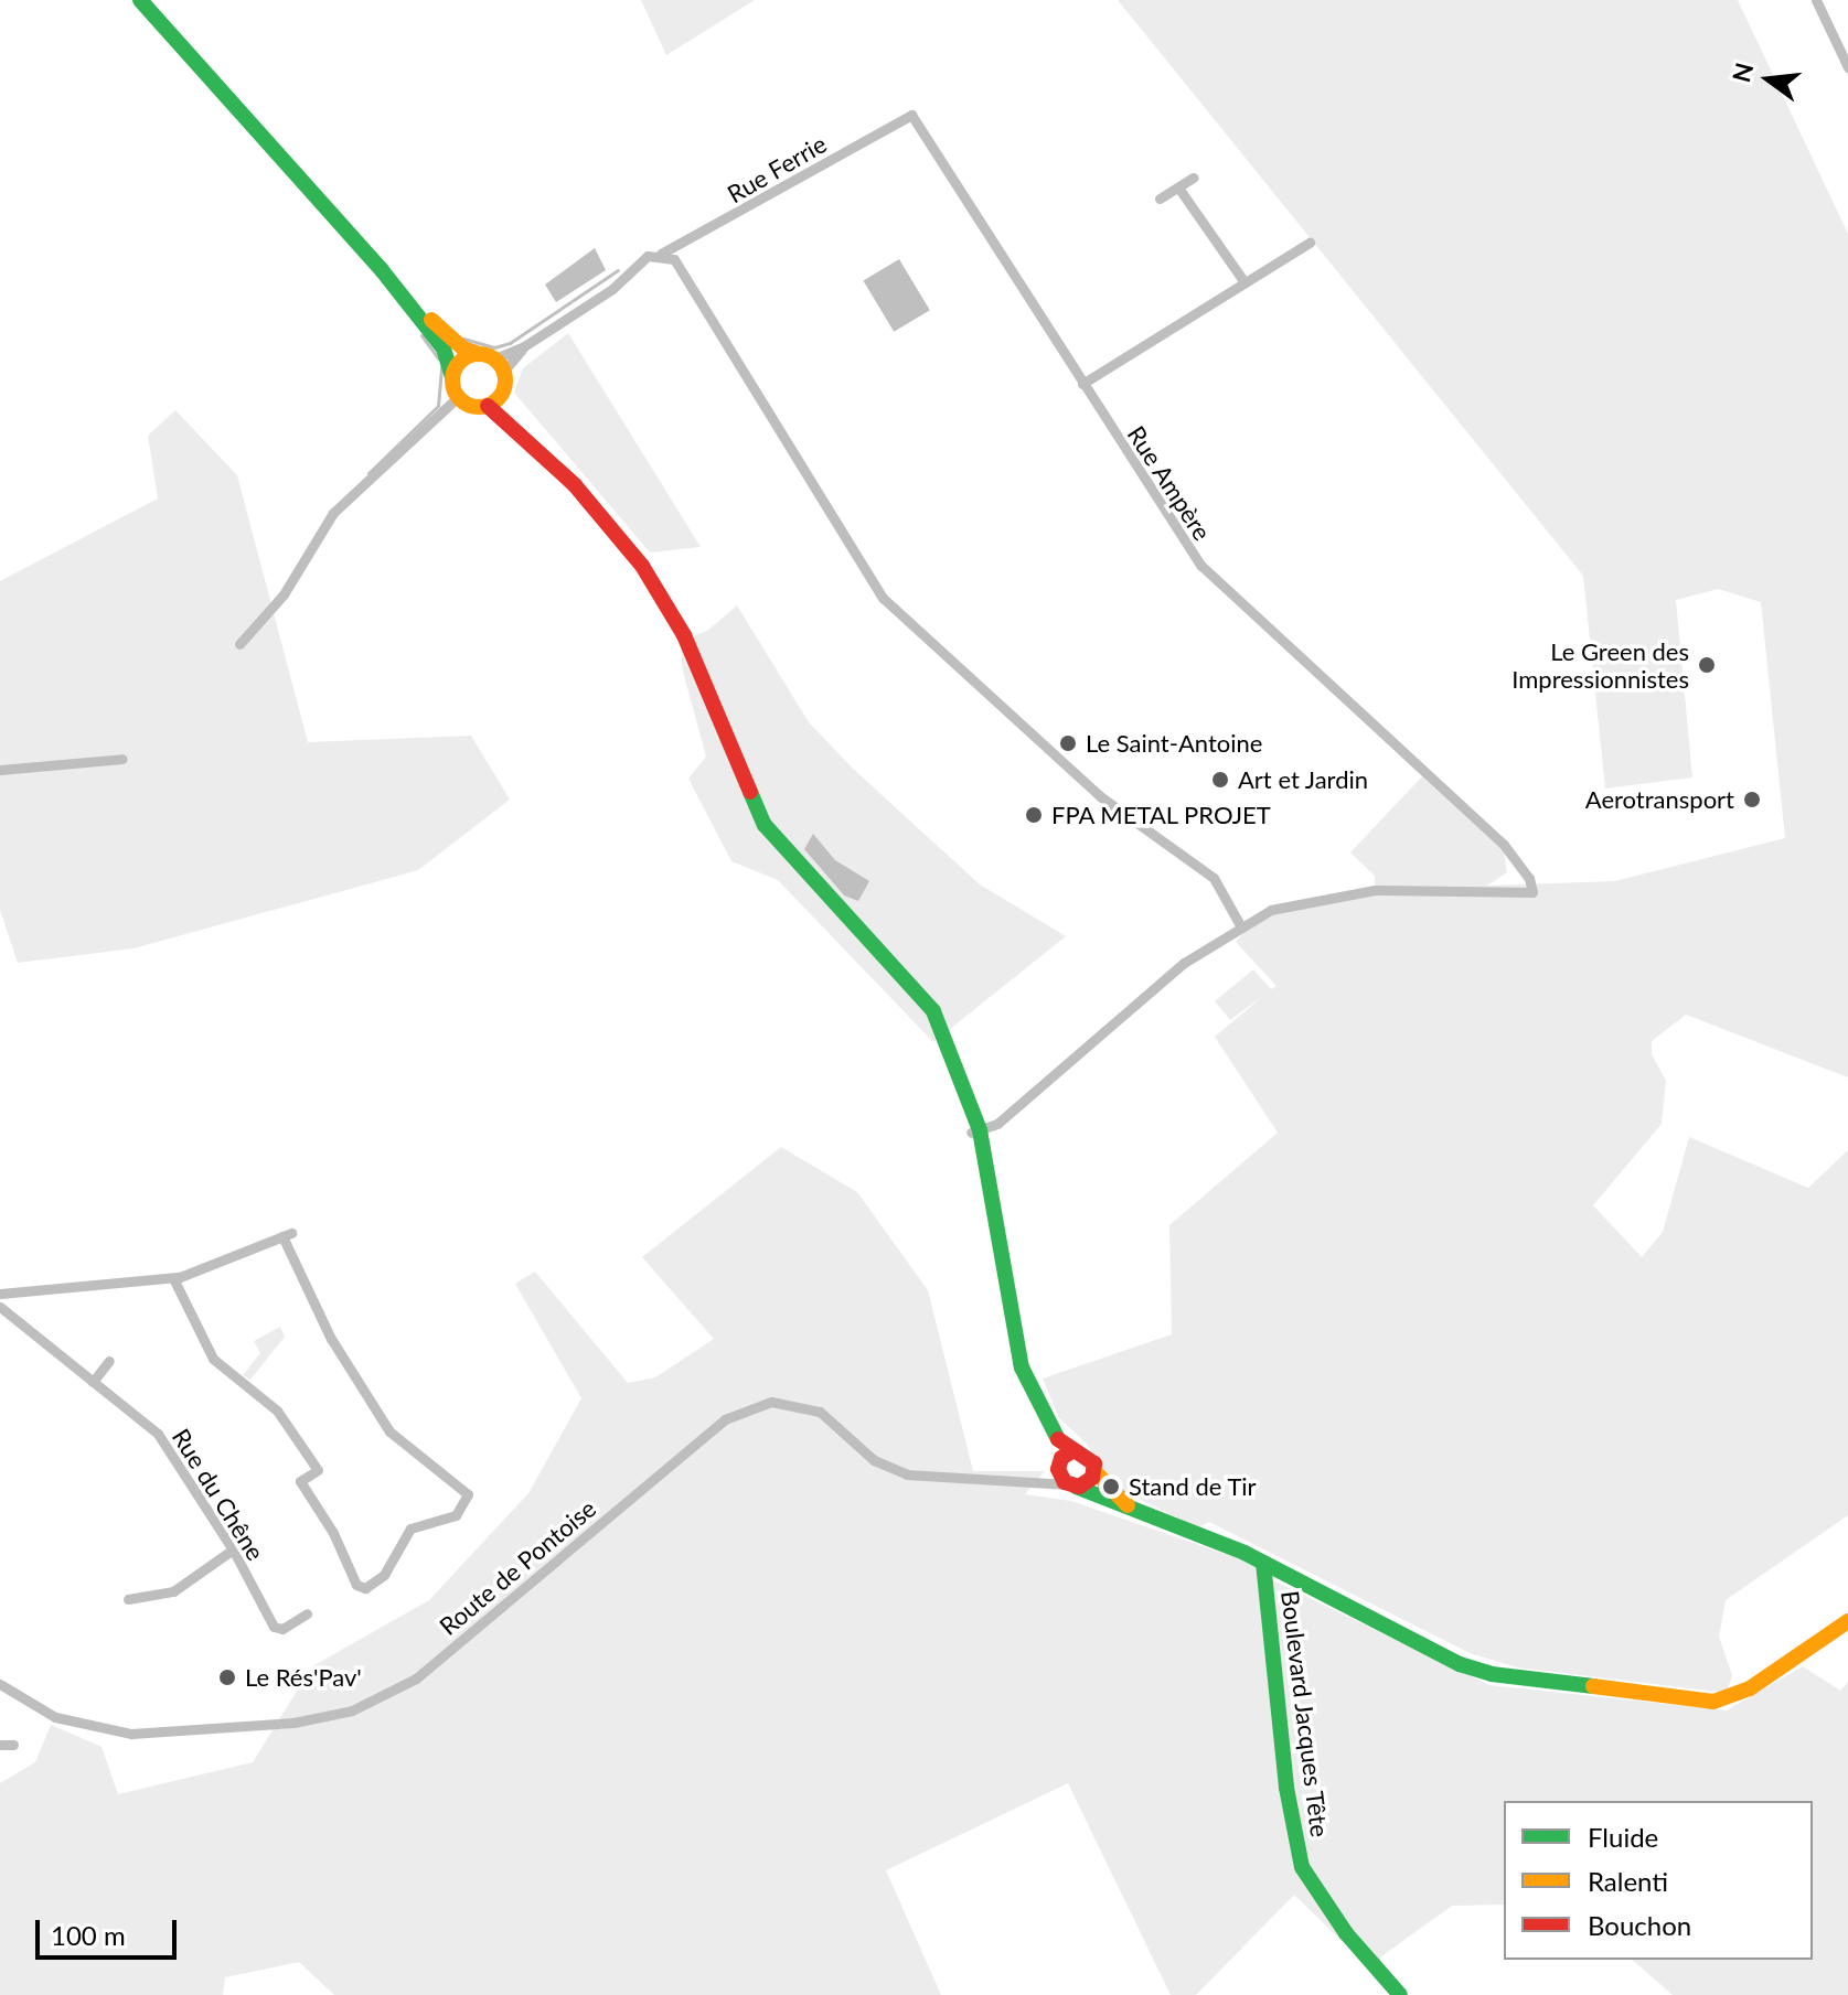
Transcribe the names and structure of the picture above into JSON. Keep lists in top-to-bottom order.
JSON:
{
  "streets": {
    "main road": ["Boulevard Jacques Tête"],
    "street": [
      "Rue Ferrie",
      "Rue Ampère",
      "Rue du Chêne",
      "Route de Pontoise"
    ]
  },
  "crossings": [
    ["Rue Ferrie", "Rue Ampère"]
  ],
  "places": [
    "Le Green des Impressionnistes",
    "Le Saint-Antoine",
    "Art et Jardin",
    "Aerotransport",
    "FPA METAL PROJET",
    "Stand de Tir",
    "Le Rés'Pav'"
  ],
  "legend": ["Fluide", "Ralenti", "Bouchon"],
  "scale_bar": "100 m",
  "north": "left"
}
